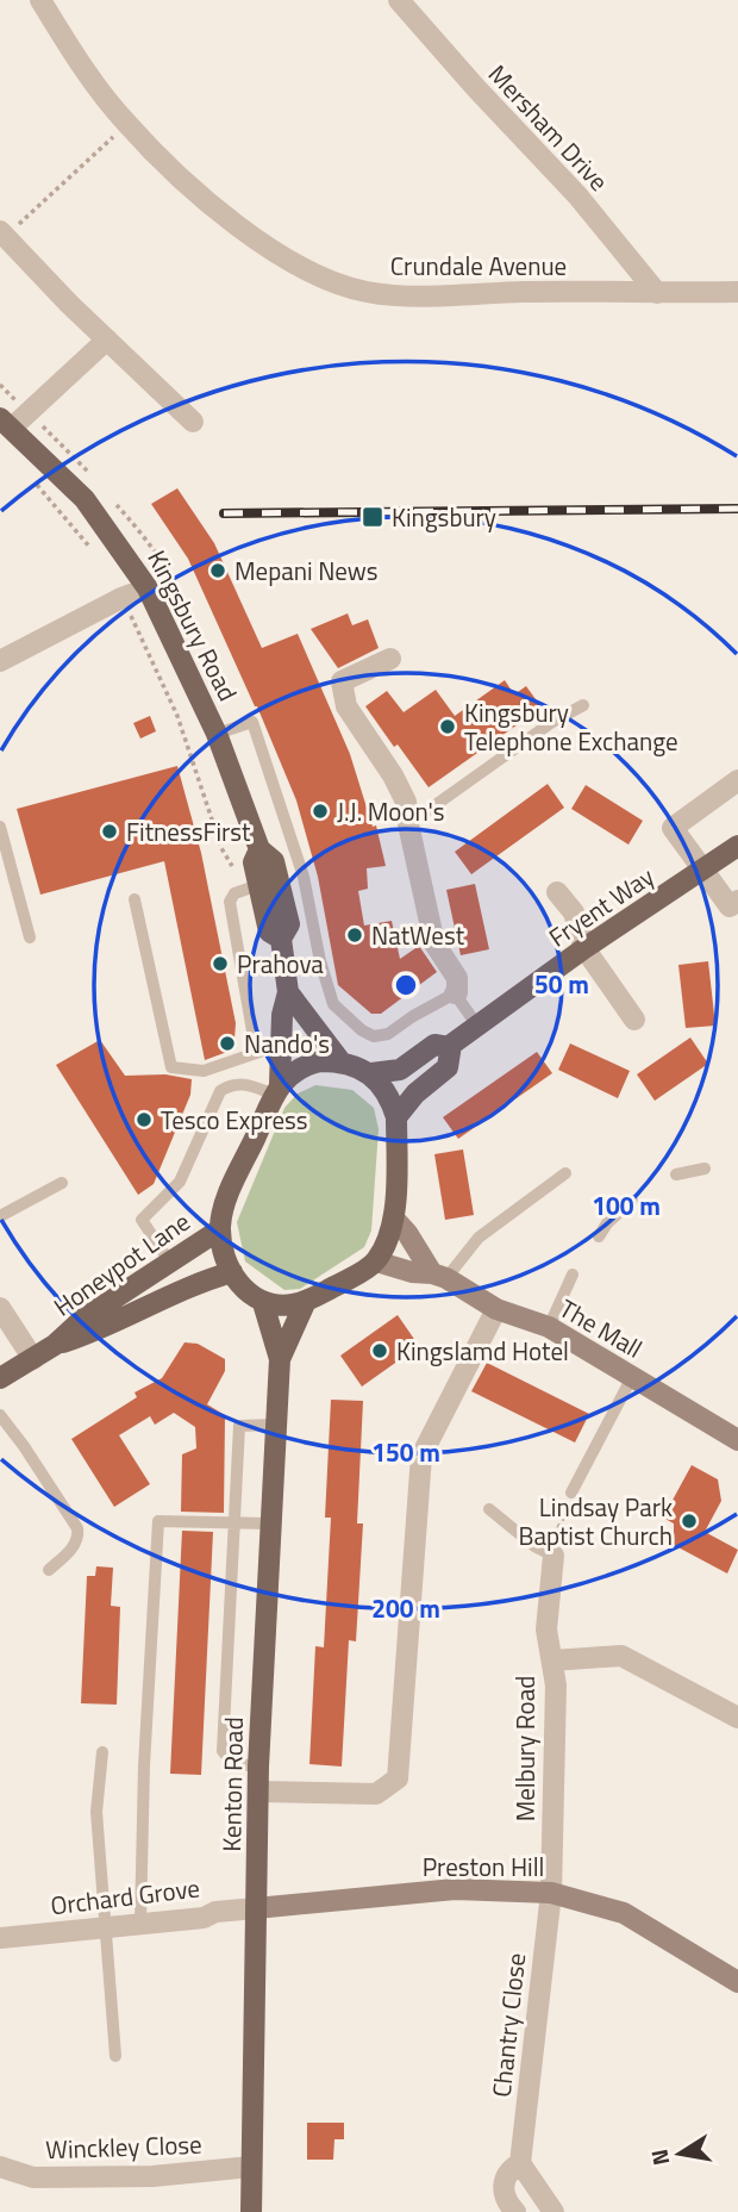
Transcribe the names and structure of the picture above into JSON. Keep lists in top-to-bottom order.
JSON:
{
  "streets": {
    "main road": [
      "Kingsbury Road",
      "Fryent Way",
      "Honeypot Lane",
      "Kenton Road"
    ],
    "street": [
      "Mersham Drive",
      "Crundale Avenue",
      "The Mall",
      "Melbury Road",
      "Preston Hill",
      "Orchard Grove",
      "Chantry Close",
      "Winckley Close"
    ]
  },
  "crossings": [
    ["Mersham Drive", "Crundale Avenue"],
    ["Kingsbury Road", "Fryent Way"],
    ["Kingsbury Road", "Honeypot Lane"],
    ["Kingsbury Road", "The Mall"],
    ["Kingsbury Road", "Kenton Road"],
    ["Fryent Way", "Honeypot Lane"],
    ["Fryent Way", "The Mall"],
    ["Fryent Way", "Kenton Road"],
    ["Honeypot Lane", "The Mall"],
    ["Honeypot Lane", "Kenton Road"],
    ["The Mall", "Kenton Road"],
    ["Melbury Road", "Preston Hill"],
    ["Melbury Road", "Chantry Close"],
    ["Kenton Road", "Preston Hill"],
    ["Kenton Road", "Orchard Grove"],
    ["Kenton Road", "Winckley Close"],
    ["Preston Hill", "Orchard Grove"],
    ["Preston Hill", "Chantry Close"]
  ],
  "places": {
    "transit": ["Kingsbury"],
    "other": [
      "Mepani News",
      "Kingsbury Telephone Exchange",
      "J.J. Moon's",
      "FitnessFirst",
      "NatWest",
      "Prahova",
      "Nando's",
      "Tesco Express",
      "Kingslamd Hotel",
      "Lindsay Park Baptist Church"
    ]
  },
  "north": "left",
  "rings": [
    "50 m",
    "100 m",
    "150 m",
    "200 m"
  ]
}
